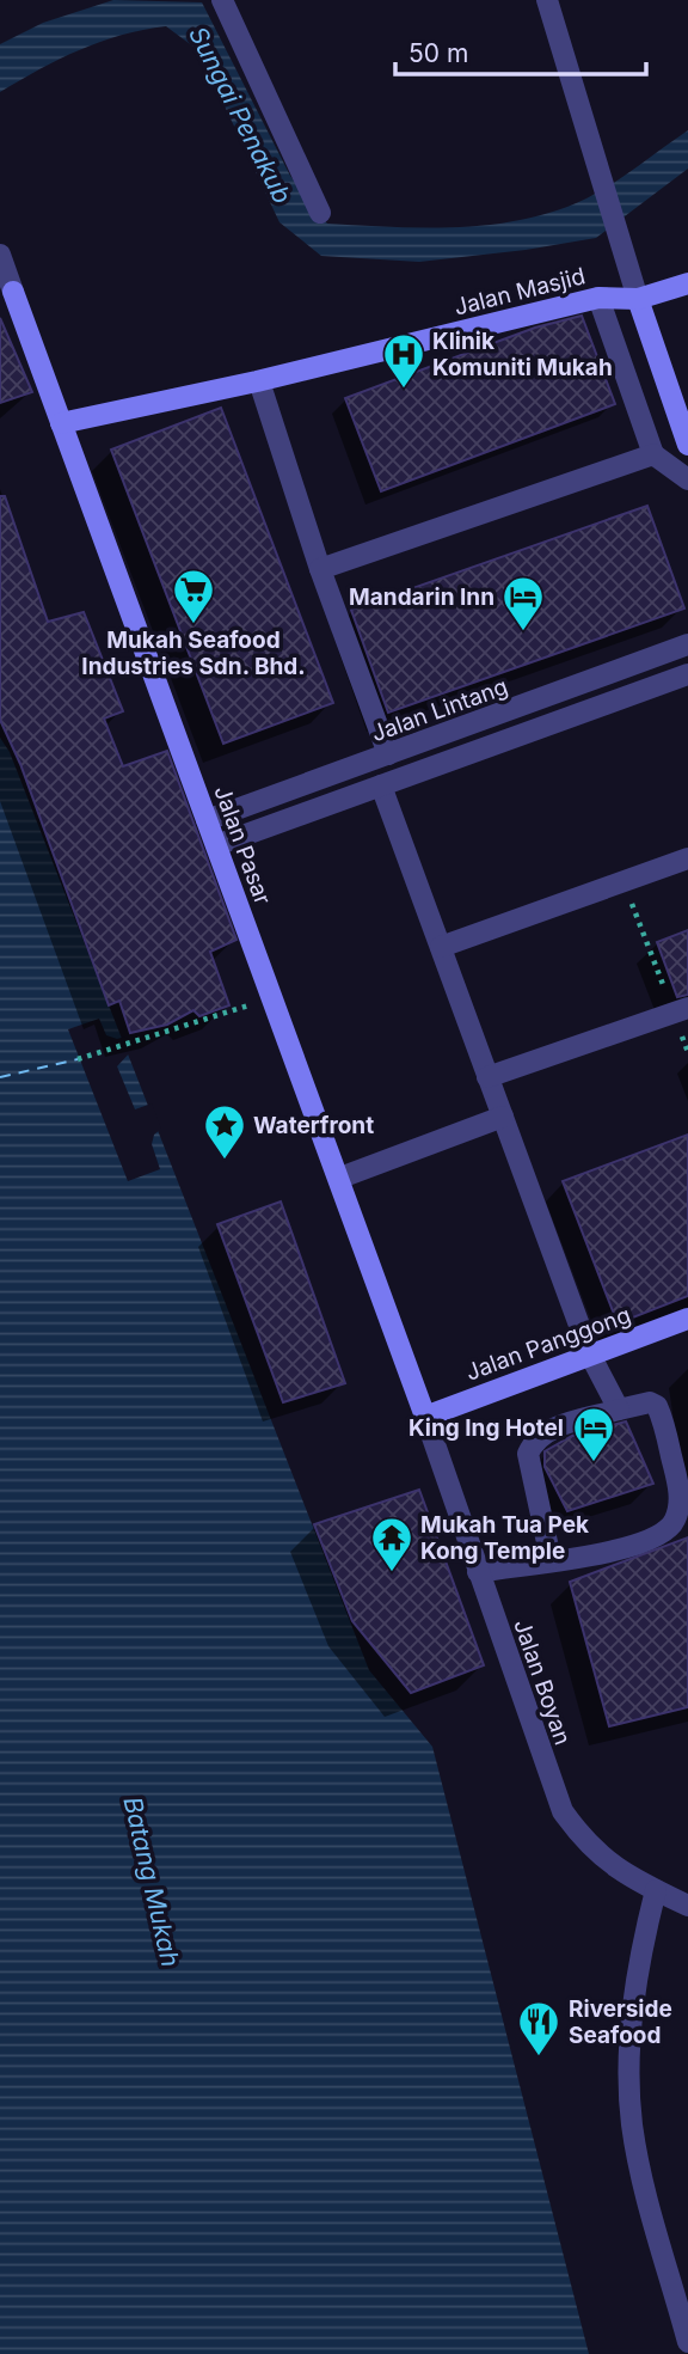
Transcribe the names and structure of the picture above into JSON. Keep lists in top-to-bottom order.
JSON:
{
  "streets": {
    "street": [
      "Jalan Masjid",
      "Jalan Lintang",
      "Jalan Pasar",
      "Jalan Panggong",
      "Jalan Boyan"
    ]
  },
  "crossings": [
    ["Jalan Masjid", "Jalan Pasar"],
    ["Jalan Lintang", "Jalan Pasar"],
    ["Jalan Pasar", "Jalan Panggong"],
    ["Jalan Pasar", "Jalan Boyan"],
    ["Jalan Panggong", "Jalan Boyan"]
  ],
  "water": ["Sungai Penakub", "Batang Mukah"],
  "places": {
    "hospital": ["Klinik Komuniti Mukah"],
    "supermarket": ["Mukah Seafood Industries Sdn. Bhd."],
    "hotel": ["Mandarin Inn", "King Ing Hotel"],
    "place": ["Waterfront"],
    "temple": ["Mukah Tua Pek Kong Temple"],
    "restaurant": ["Riverside Seafood"]
  },
  "scale_bar": "50 m"
}
